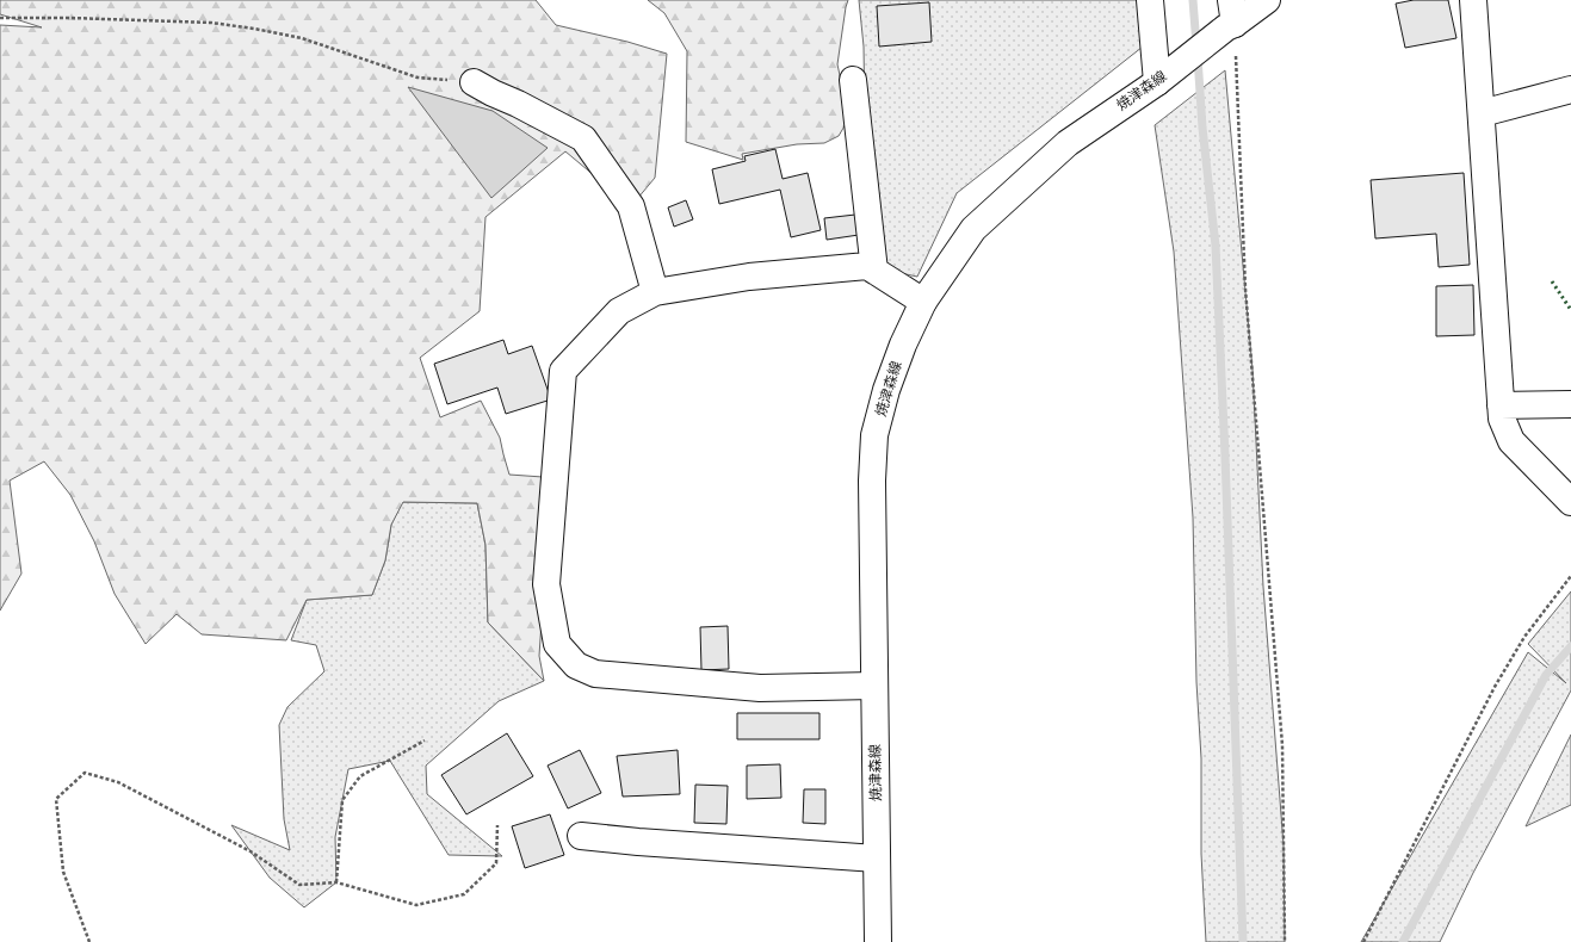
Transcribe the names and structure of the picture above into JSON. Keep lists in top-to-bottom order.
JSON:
{
  "streets": {
    "street": ["焼津森線"]
  }
}
